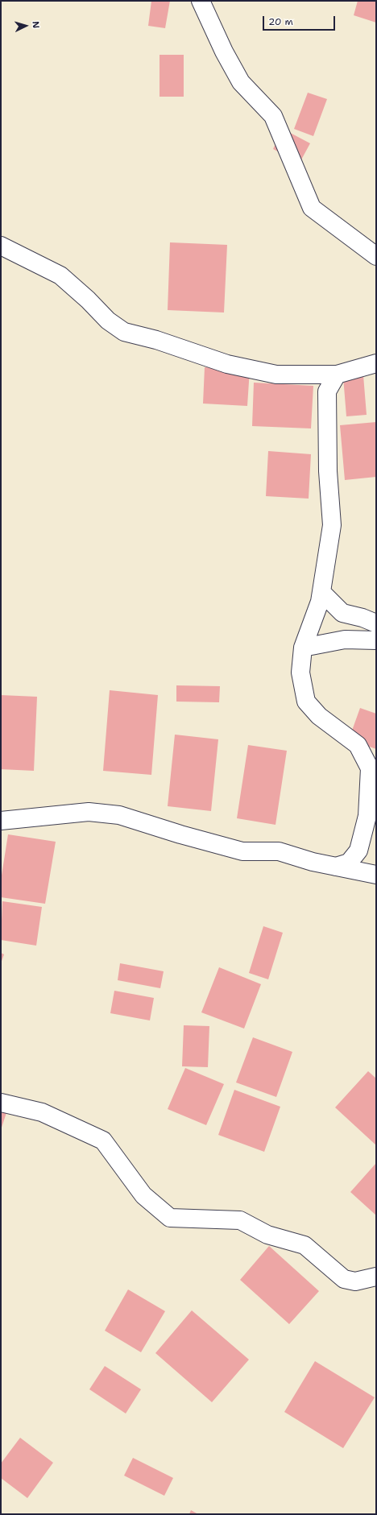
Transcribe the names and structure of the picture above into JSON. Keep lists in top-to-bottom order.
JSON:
{
  "scale_bar": "20 m",
  "north": "right"
}
